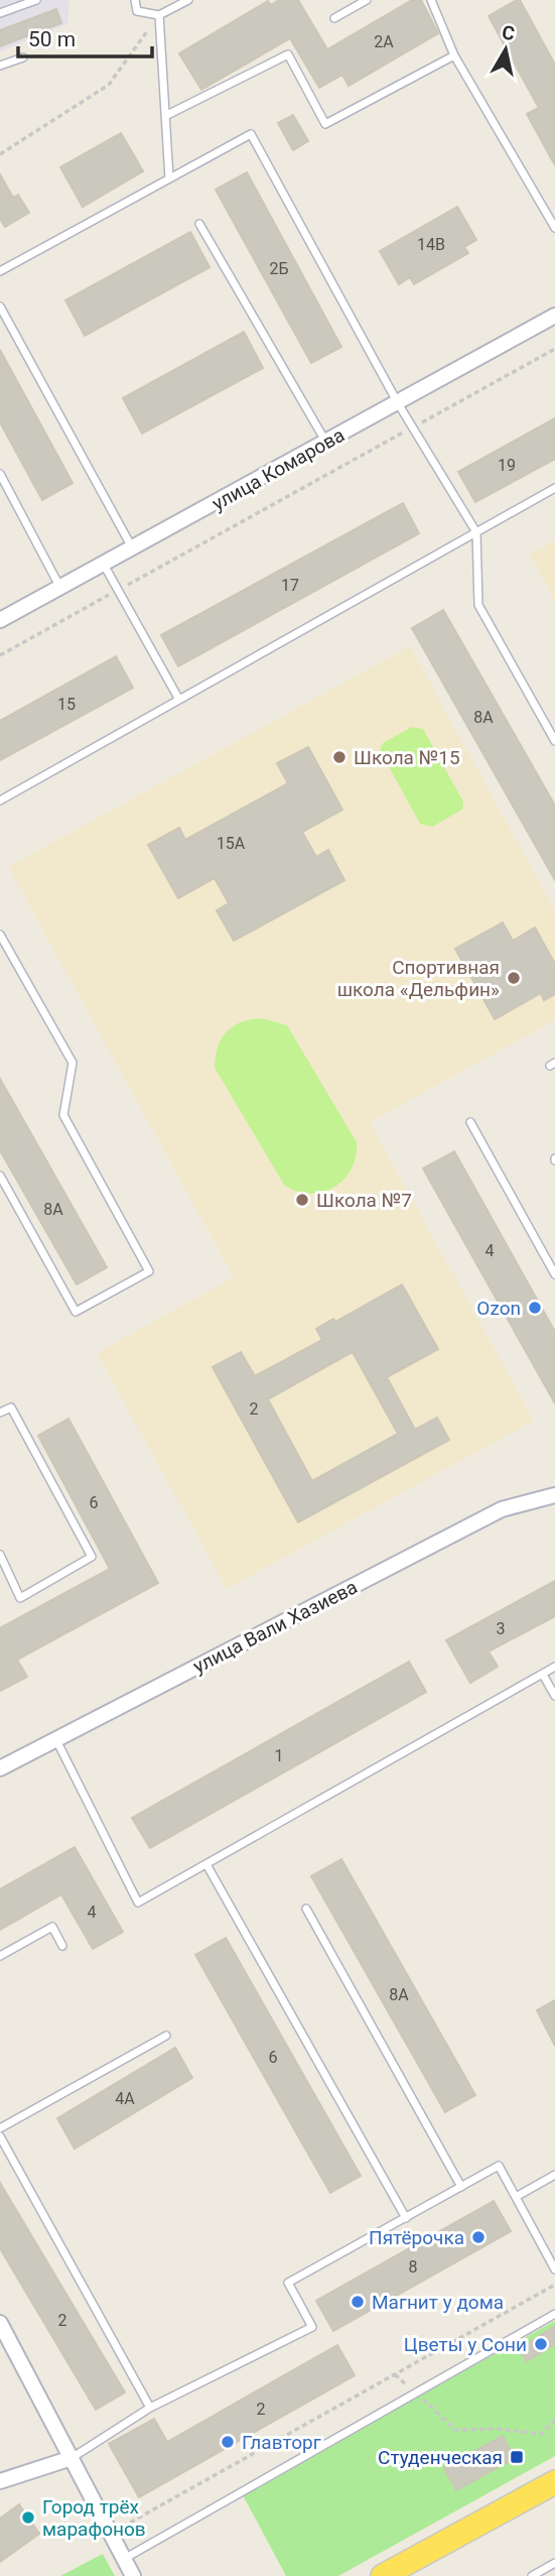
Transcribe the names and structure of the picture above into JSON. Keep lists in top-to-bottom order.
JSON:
{
  "streets": {
    "street": ["улица Комарова", "улица Вали Хазиева"]
  },
  "places": {
    "other": [
      "Школа №15",
      "Спортивная школа «Дельфин»",
      "Школа №7",
      "Ozon",
      "Пятёрочка",
      "Магнит у дома",
      "Цветы у Сони",
      "Главторг",
      "Город трёх марафонов"
    ],
    "transit": ["Студенческая"]
  },
  "house_numbers": [
    "2А",
    "14В",
    "2Б",
    "19",
    "17",
    "15",
    "8А",
    "15А",
    "8А",
    "4",
    "2",
    "6",
    "3",
    "1",
    "4",
    "8А",
    "6",
    "4А",
    "8",
    "2",
    "2"
  ],
  "scale_bar": "50 m",
  "north": "top"
}
